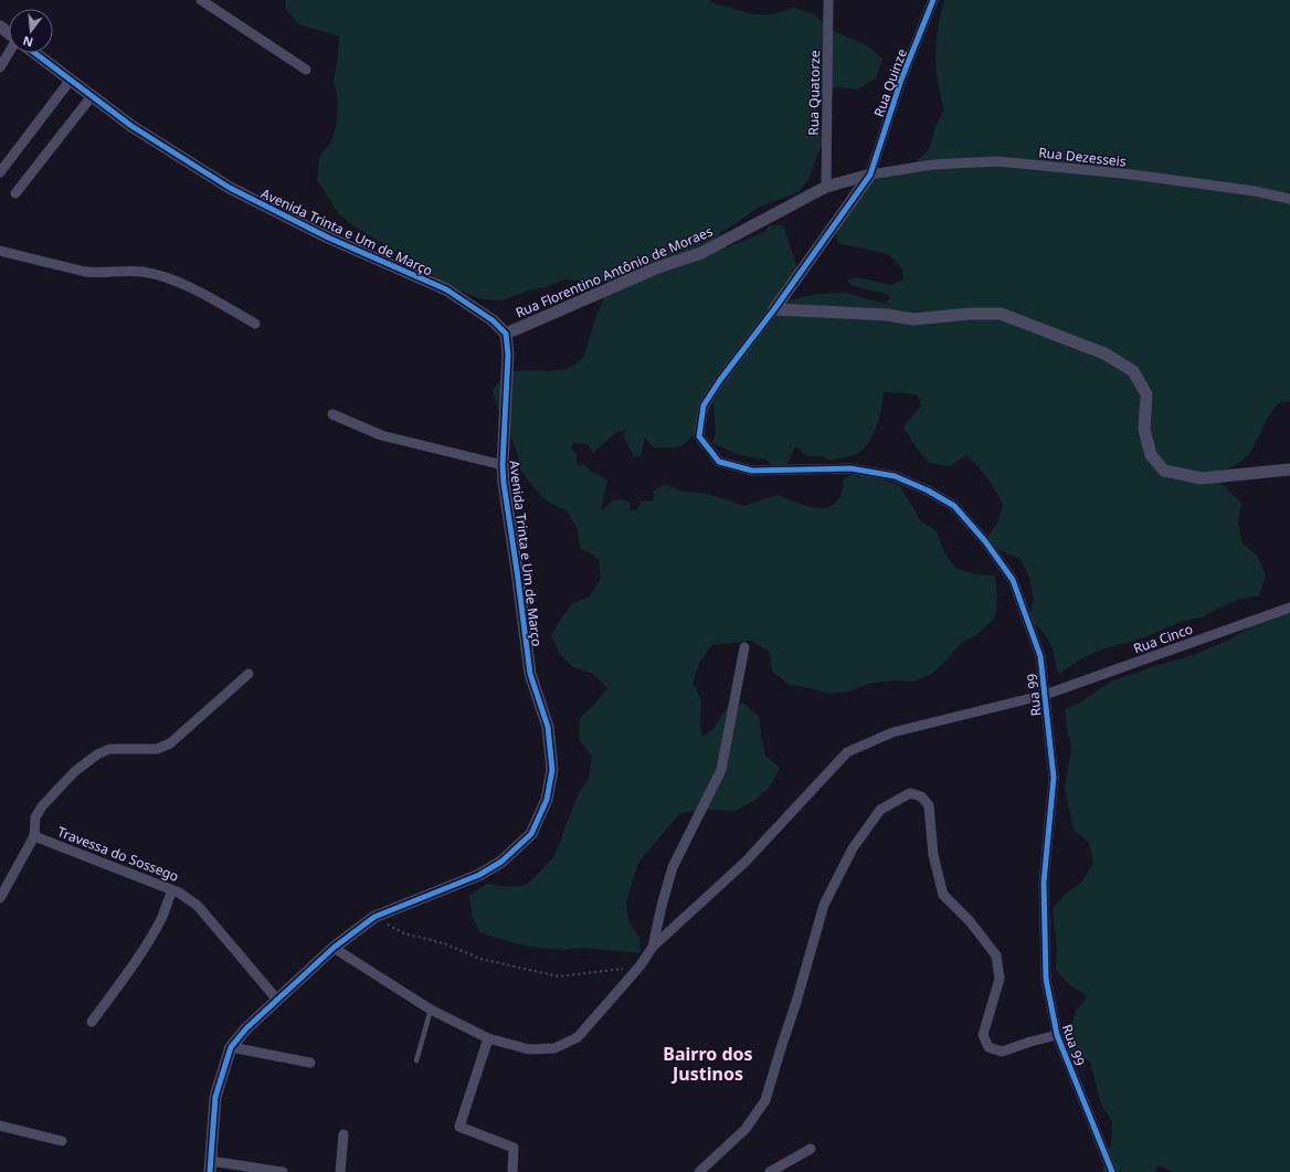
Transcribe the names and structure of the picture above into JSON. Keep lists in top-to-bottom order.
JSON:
{
  "streets": {
    "street": [
      "Rua Quinze",
      "Rua Quatorze",
      "Rua Dezesseis",
      "Avenida Trinta e Um de Março",
      "Rua Florentino Antônio de Moraes",
      "Rua Cinco",
      "Rua 99",
      "Travessa do Sossego"
    ]
  },
  "crossings": [
    ["Rua Quinze", "Rua Dezesseis"],
    ["Rua Quatorze", "Rua Florentino Antônio de Moraes"],
    ["Avenida Trinta e Um de Março", "Rua Florentino Antônio de Moraes"],
    ["Avenida Trinta e Um de Março", "Travessa do Sossego"],
    ["Rua Cinco", "Rua 99"]
  ],
  "districts": ["Bairro dos Justinos"],
  "north": "bottom"
}
